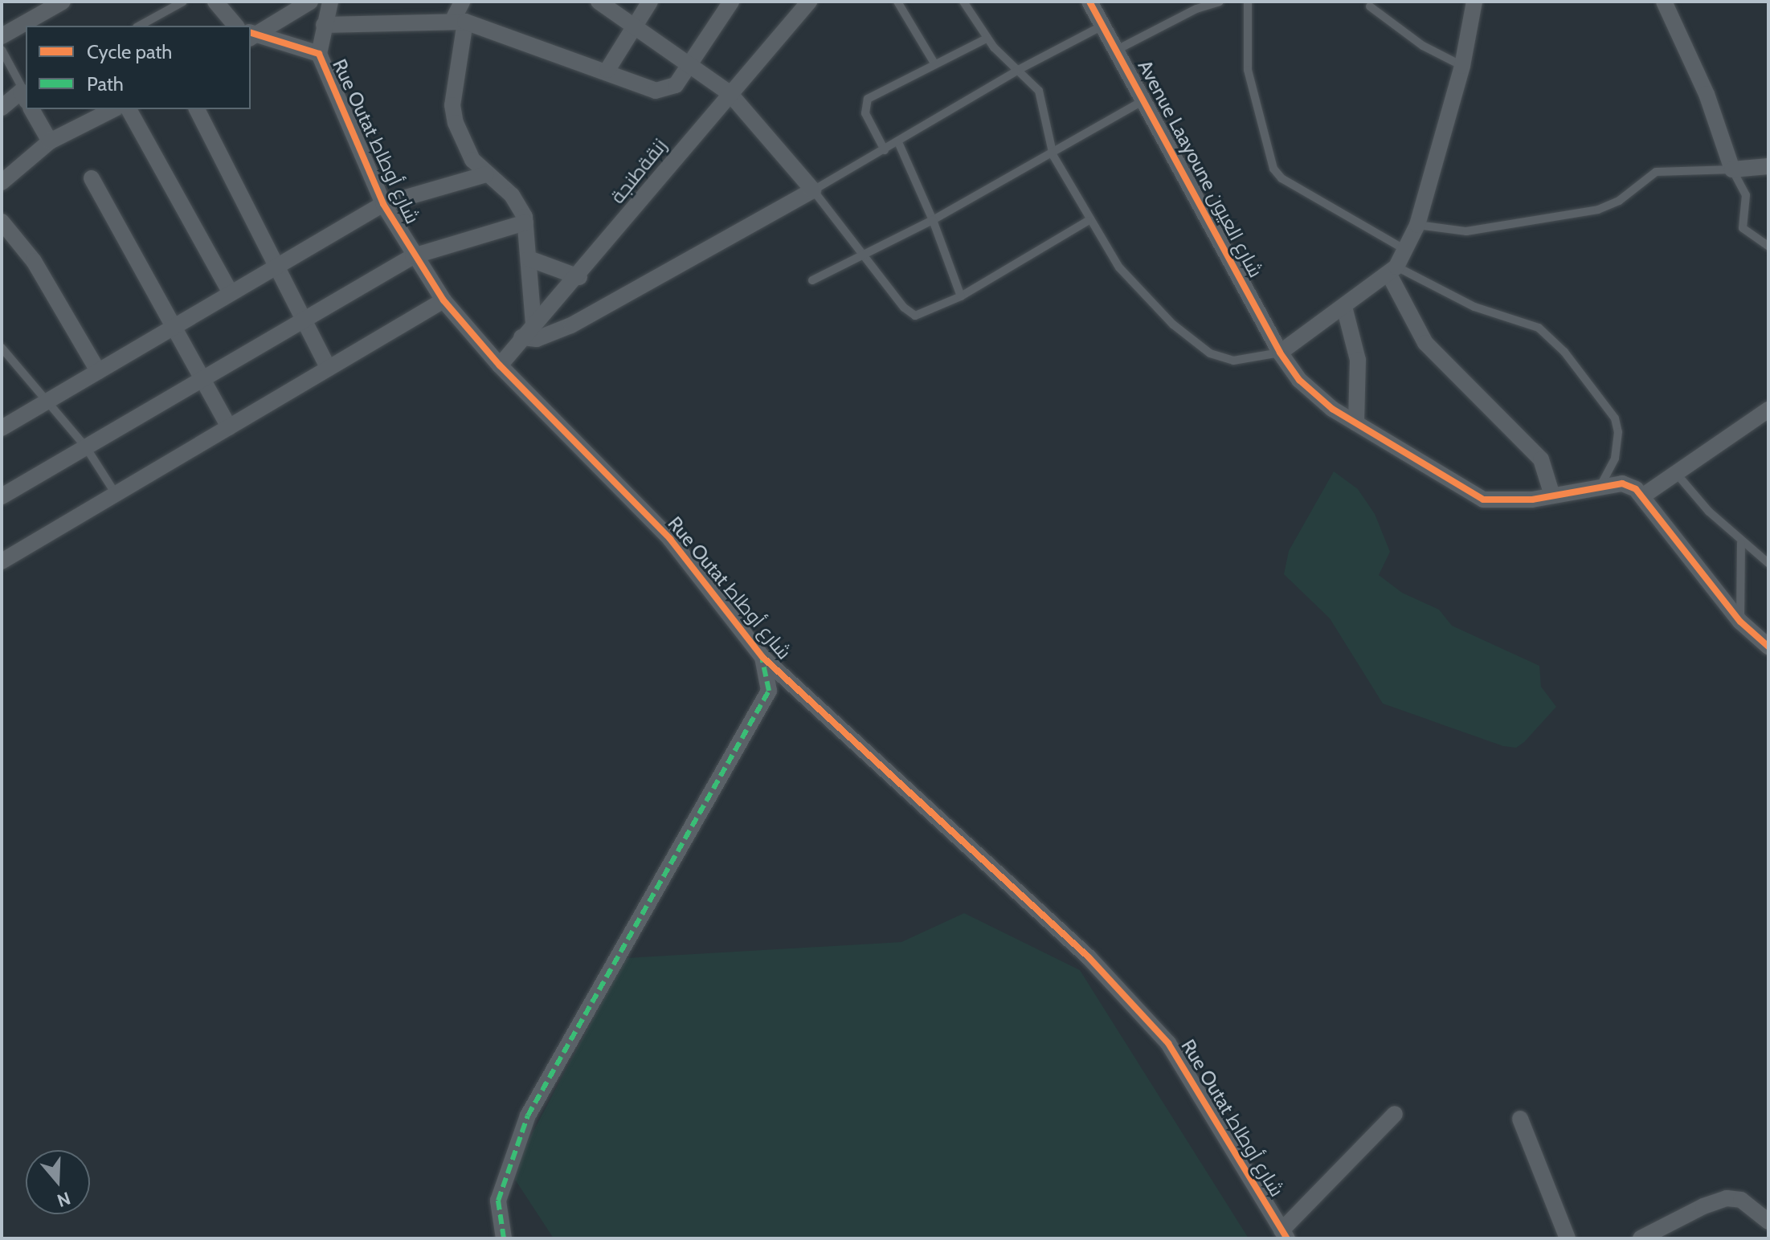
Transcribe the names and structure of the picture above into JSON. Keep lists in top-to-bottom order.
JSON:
{
  "streets": {
    "street": ["Rue Outat شارع أوطاط", "Avenue Laayoune شارع العيون", "زنقةطنجة"]
  },
  "crossings": [
    ["Rue Outat شارع أوطاط", "زنقةطنجة"]
  ],
  "legend": ["Cycle path", "Path"],
  "north": "bottom"
}
